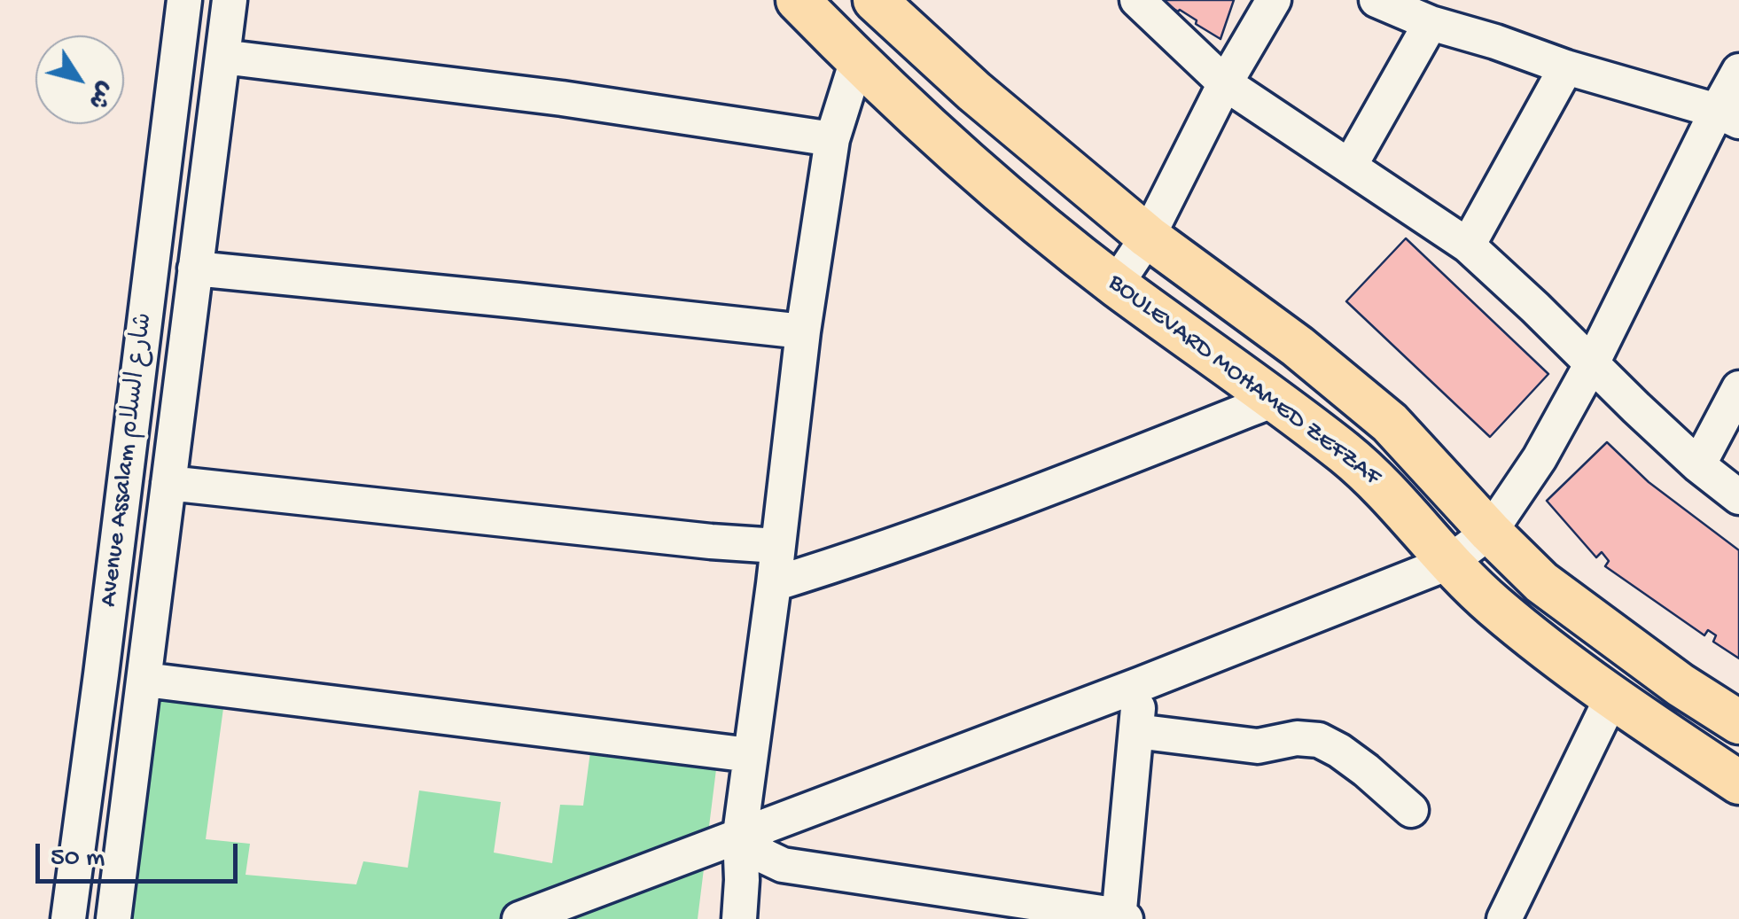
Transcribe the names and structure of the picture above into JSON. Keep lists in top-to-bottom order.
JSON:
{
  "streets": {
    "main road": ["BOULEVARD MOHAMED ZEFZAF"],
    "street": ["Avenue Assalam شارع السلام"]
  },
  "scale_bar": "50 m",
  "north": "bottom right"
}
